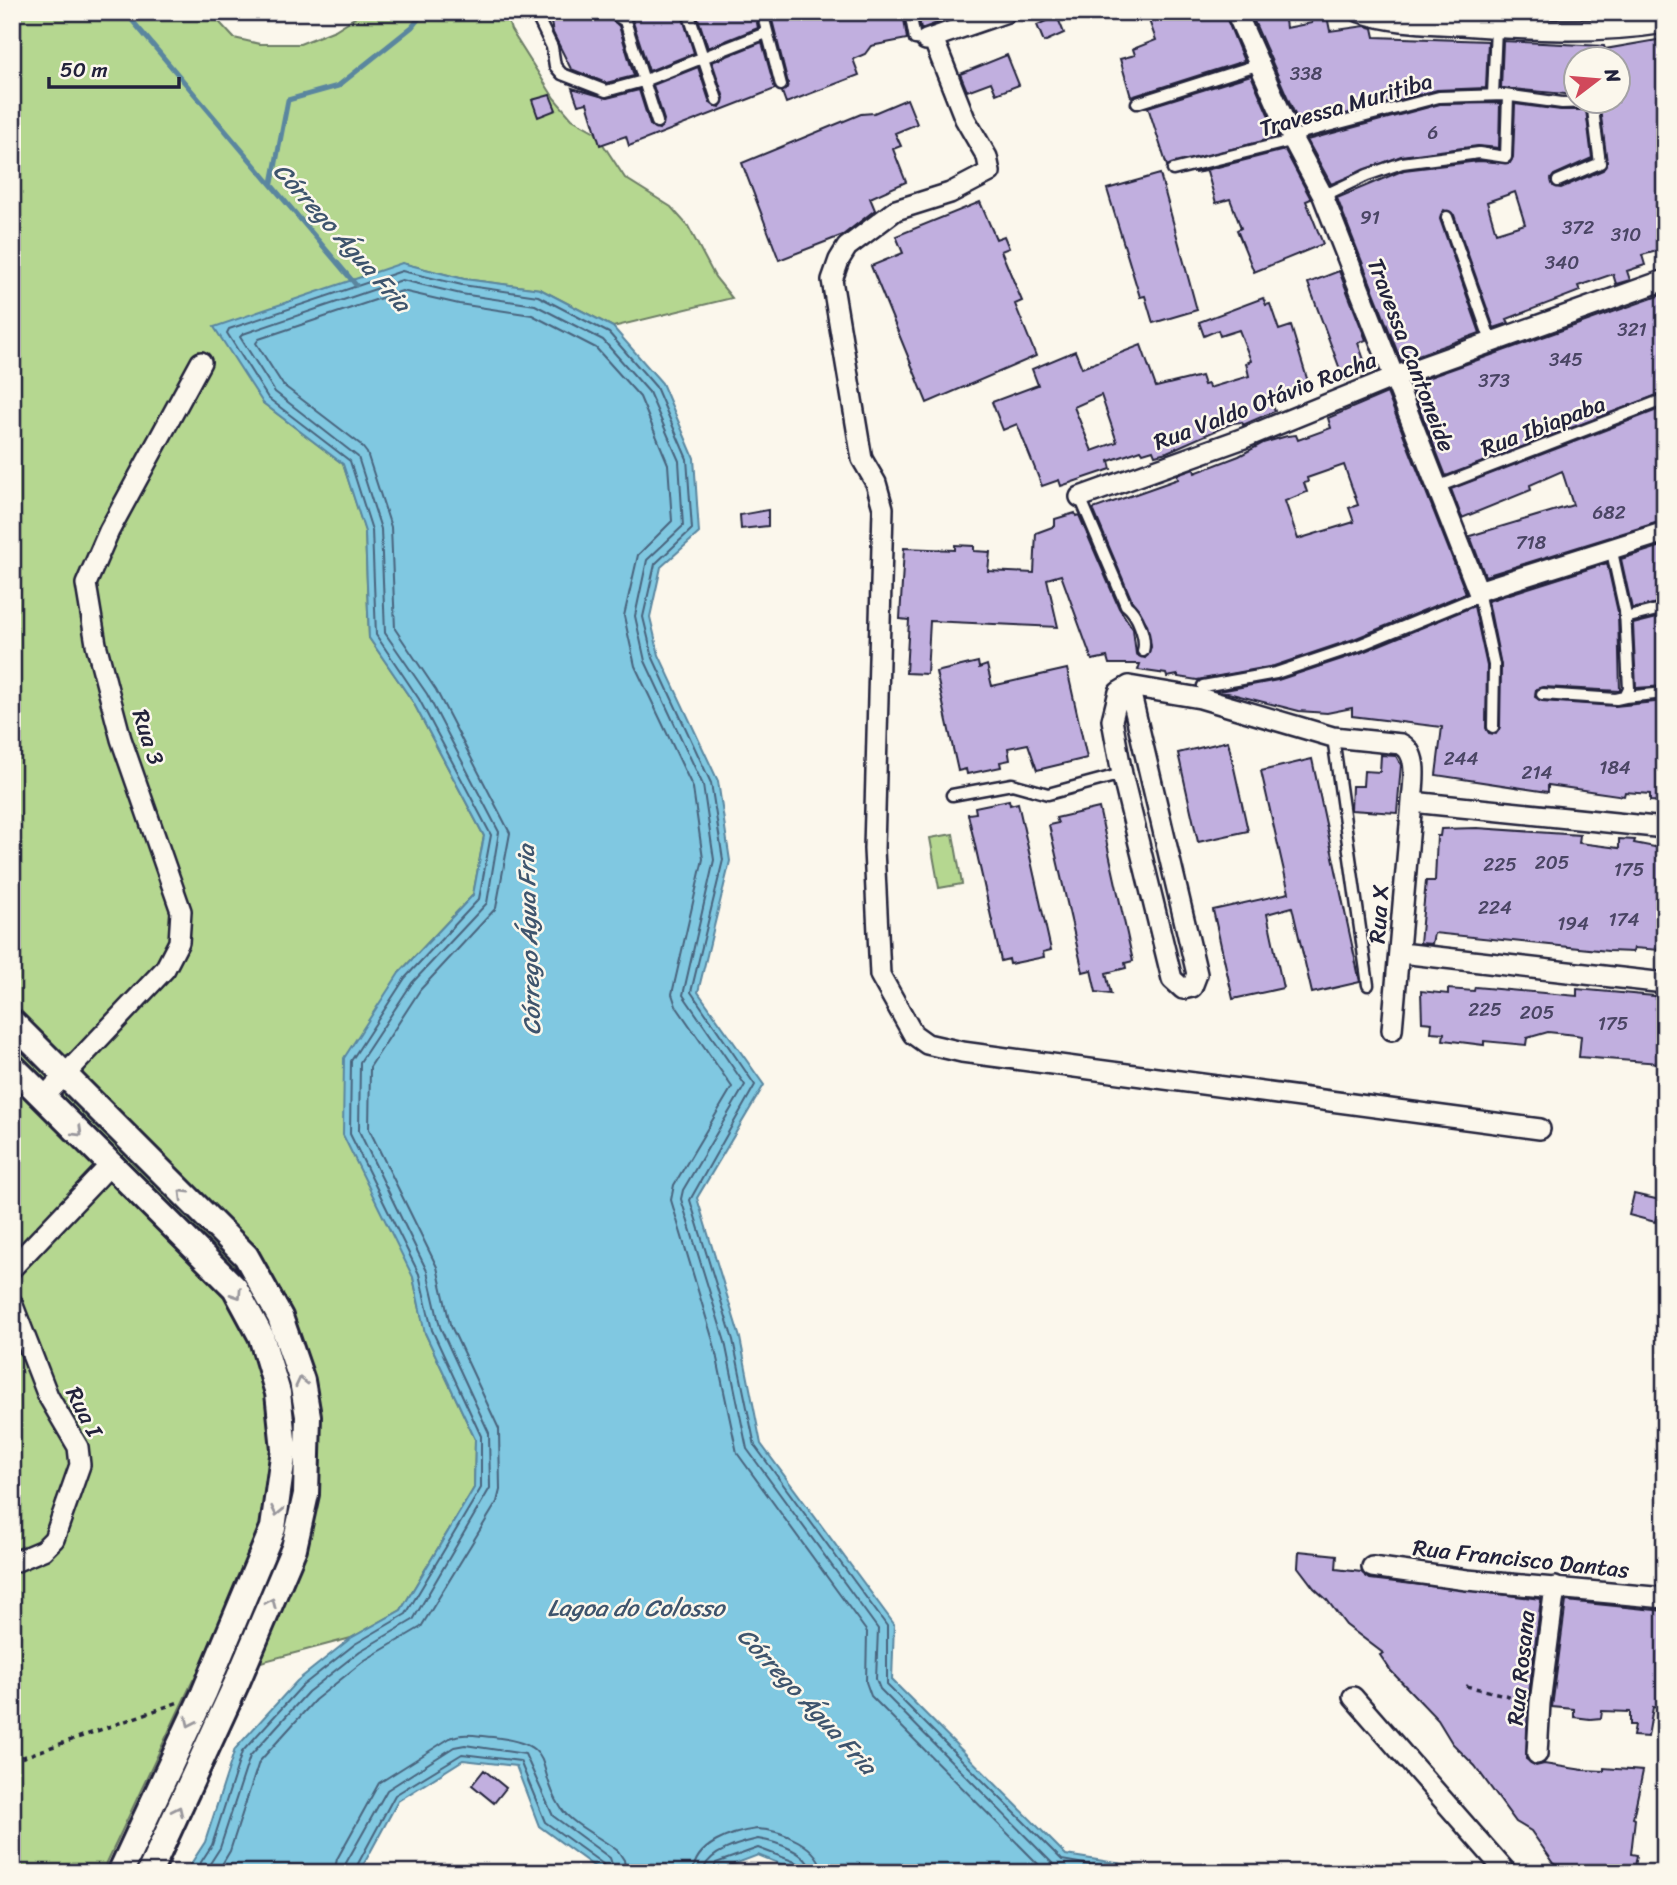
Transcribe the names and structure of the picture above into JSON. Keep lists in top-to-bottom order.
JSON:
{
  "streets": {
    "street": [
      "Travessa Cantoneide",
      "Rua Valdo Otávio Rocha",
      "Rua 3",
      "Rua X",
      "Rua I",
      "Rua Francisco Dantas",
      "Rua Rosana"
    ],
    "lane": ["Travessa Muritiba", "Rua Ibiapaba"]
  },
  "crossings": [
    ["Travessa Muritiba", "Travessa Cantoneide"],
    ["Travessa Cantoneide", "Rua Valdo Otávio Rocha"],
    ["Travessa Cantoneide", "Rua Ibiapaba"],
    ["Rua Francisco Dantas", "Rua Rosana"]
  ],
  "water": ["Córrego Água Fria", "Lagoa do Colosso"],
  "house_numbers": [
    "338",
    "6",
    "91",
    "372",
    "310",
    "340",
    "321",
    "345",
    "373",
    "682",
    "718",
    "244",
    "184",
    "214",
    "205",
    "225",
    "175",
    "224",
    "174",
    "194",
    "225",
    "205",
    "175"
  ],
  "scale_bar": "50 m",
  "north": "right"
}
